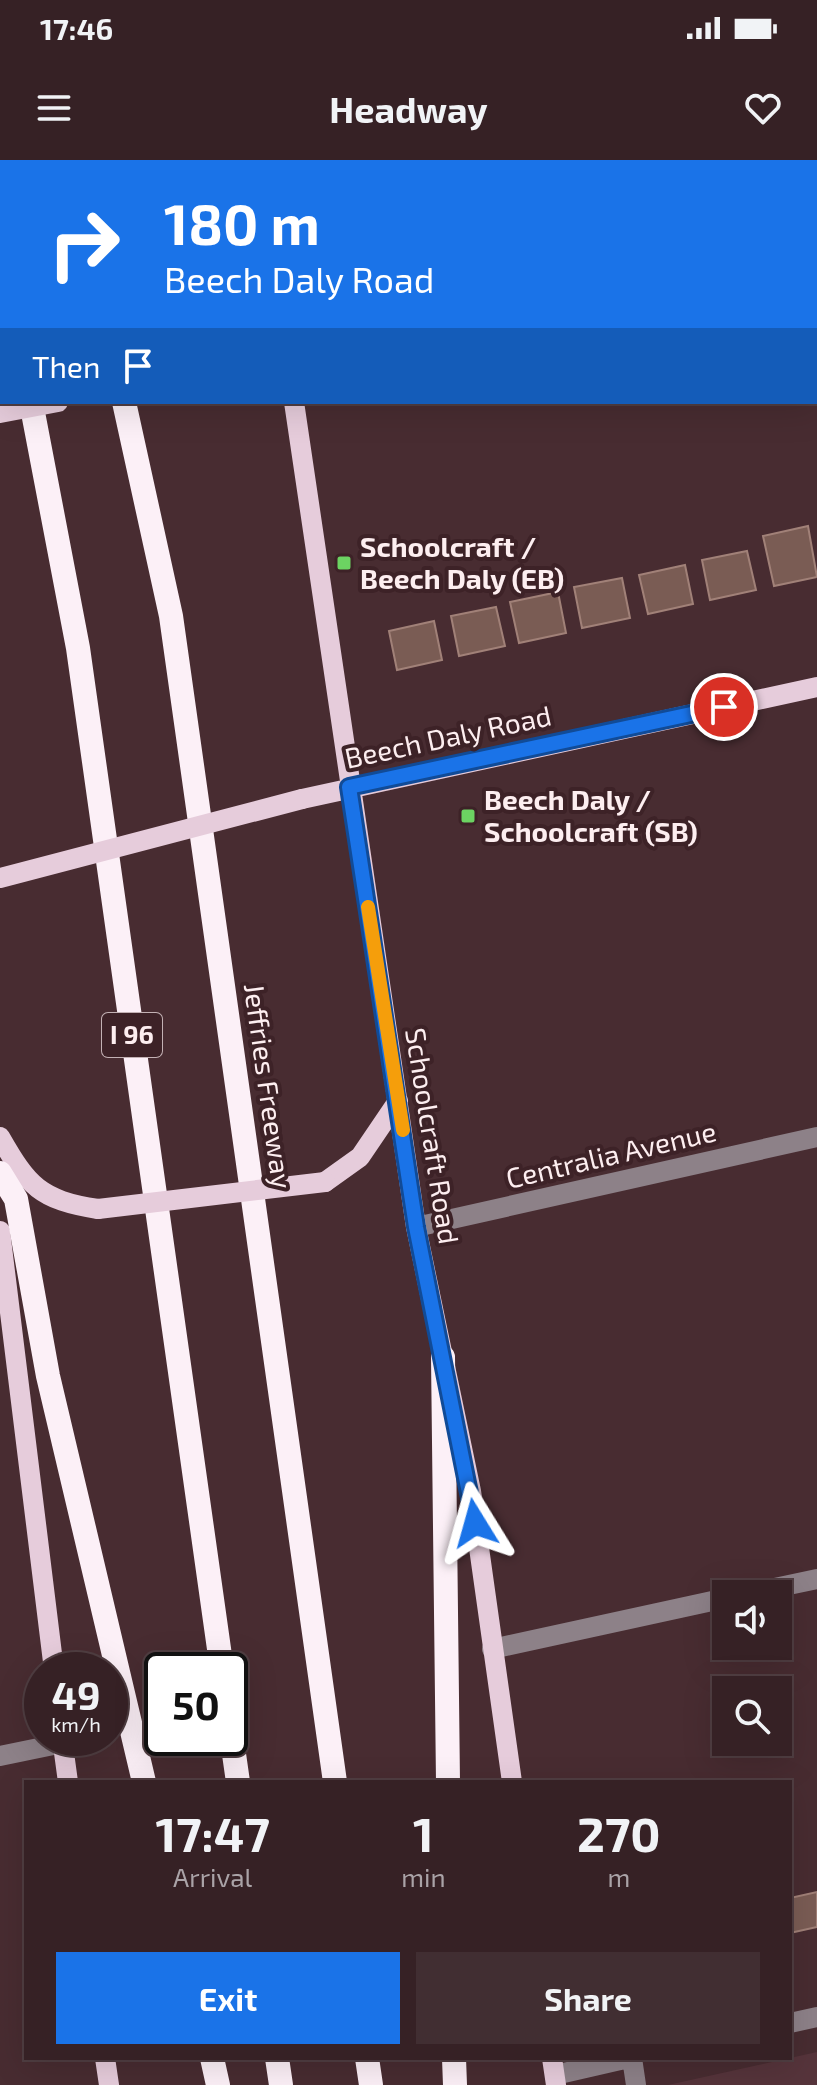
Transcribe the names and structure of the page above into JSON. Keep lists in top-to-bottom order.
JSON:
{
  "streets": {
    "highway": ["I 96", "Jeffries Freeway"],
    "main road": ["Beech Daly Road", "Schoolcraft Road"],
    "street": ["Centralia Avenue"]
  },
  "crossings": [
    ["Beech Daly Road", "Schoolcraft Road"],
    ["Schoolcraft Road", "Centralia Avenue"]
  ],
  "places": {
    "transit": ["Schoolcraft / Beech Daly (EB)", "Beech Daly / Schoolcraft (SB)"]
  },
  "page": {
    "status": "17:46",
    "header": "Headway",
    "turn": ["180 m", "Beech Daly Road"],
    "then": "Then",
    "speed": "49 km/h",
    "limit": "50",
    "eta": [
      "17:47",
      "Arrival",
      "1",
      "min",
      "270",
      "m"
    ],
    "buttons": ["Exit", "Share"]
  }
}
